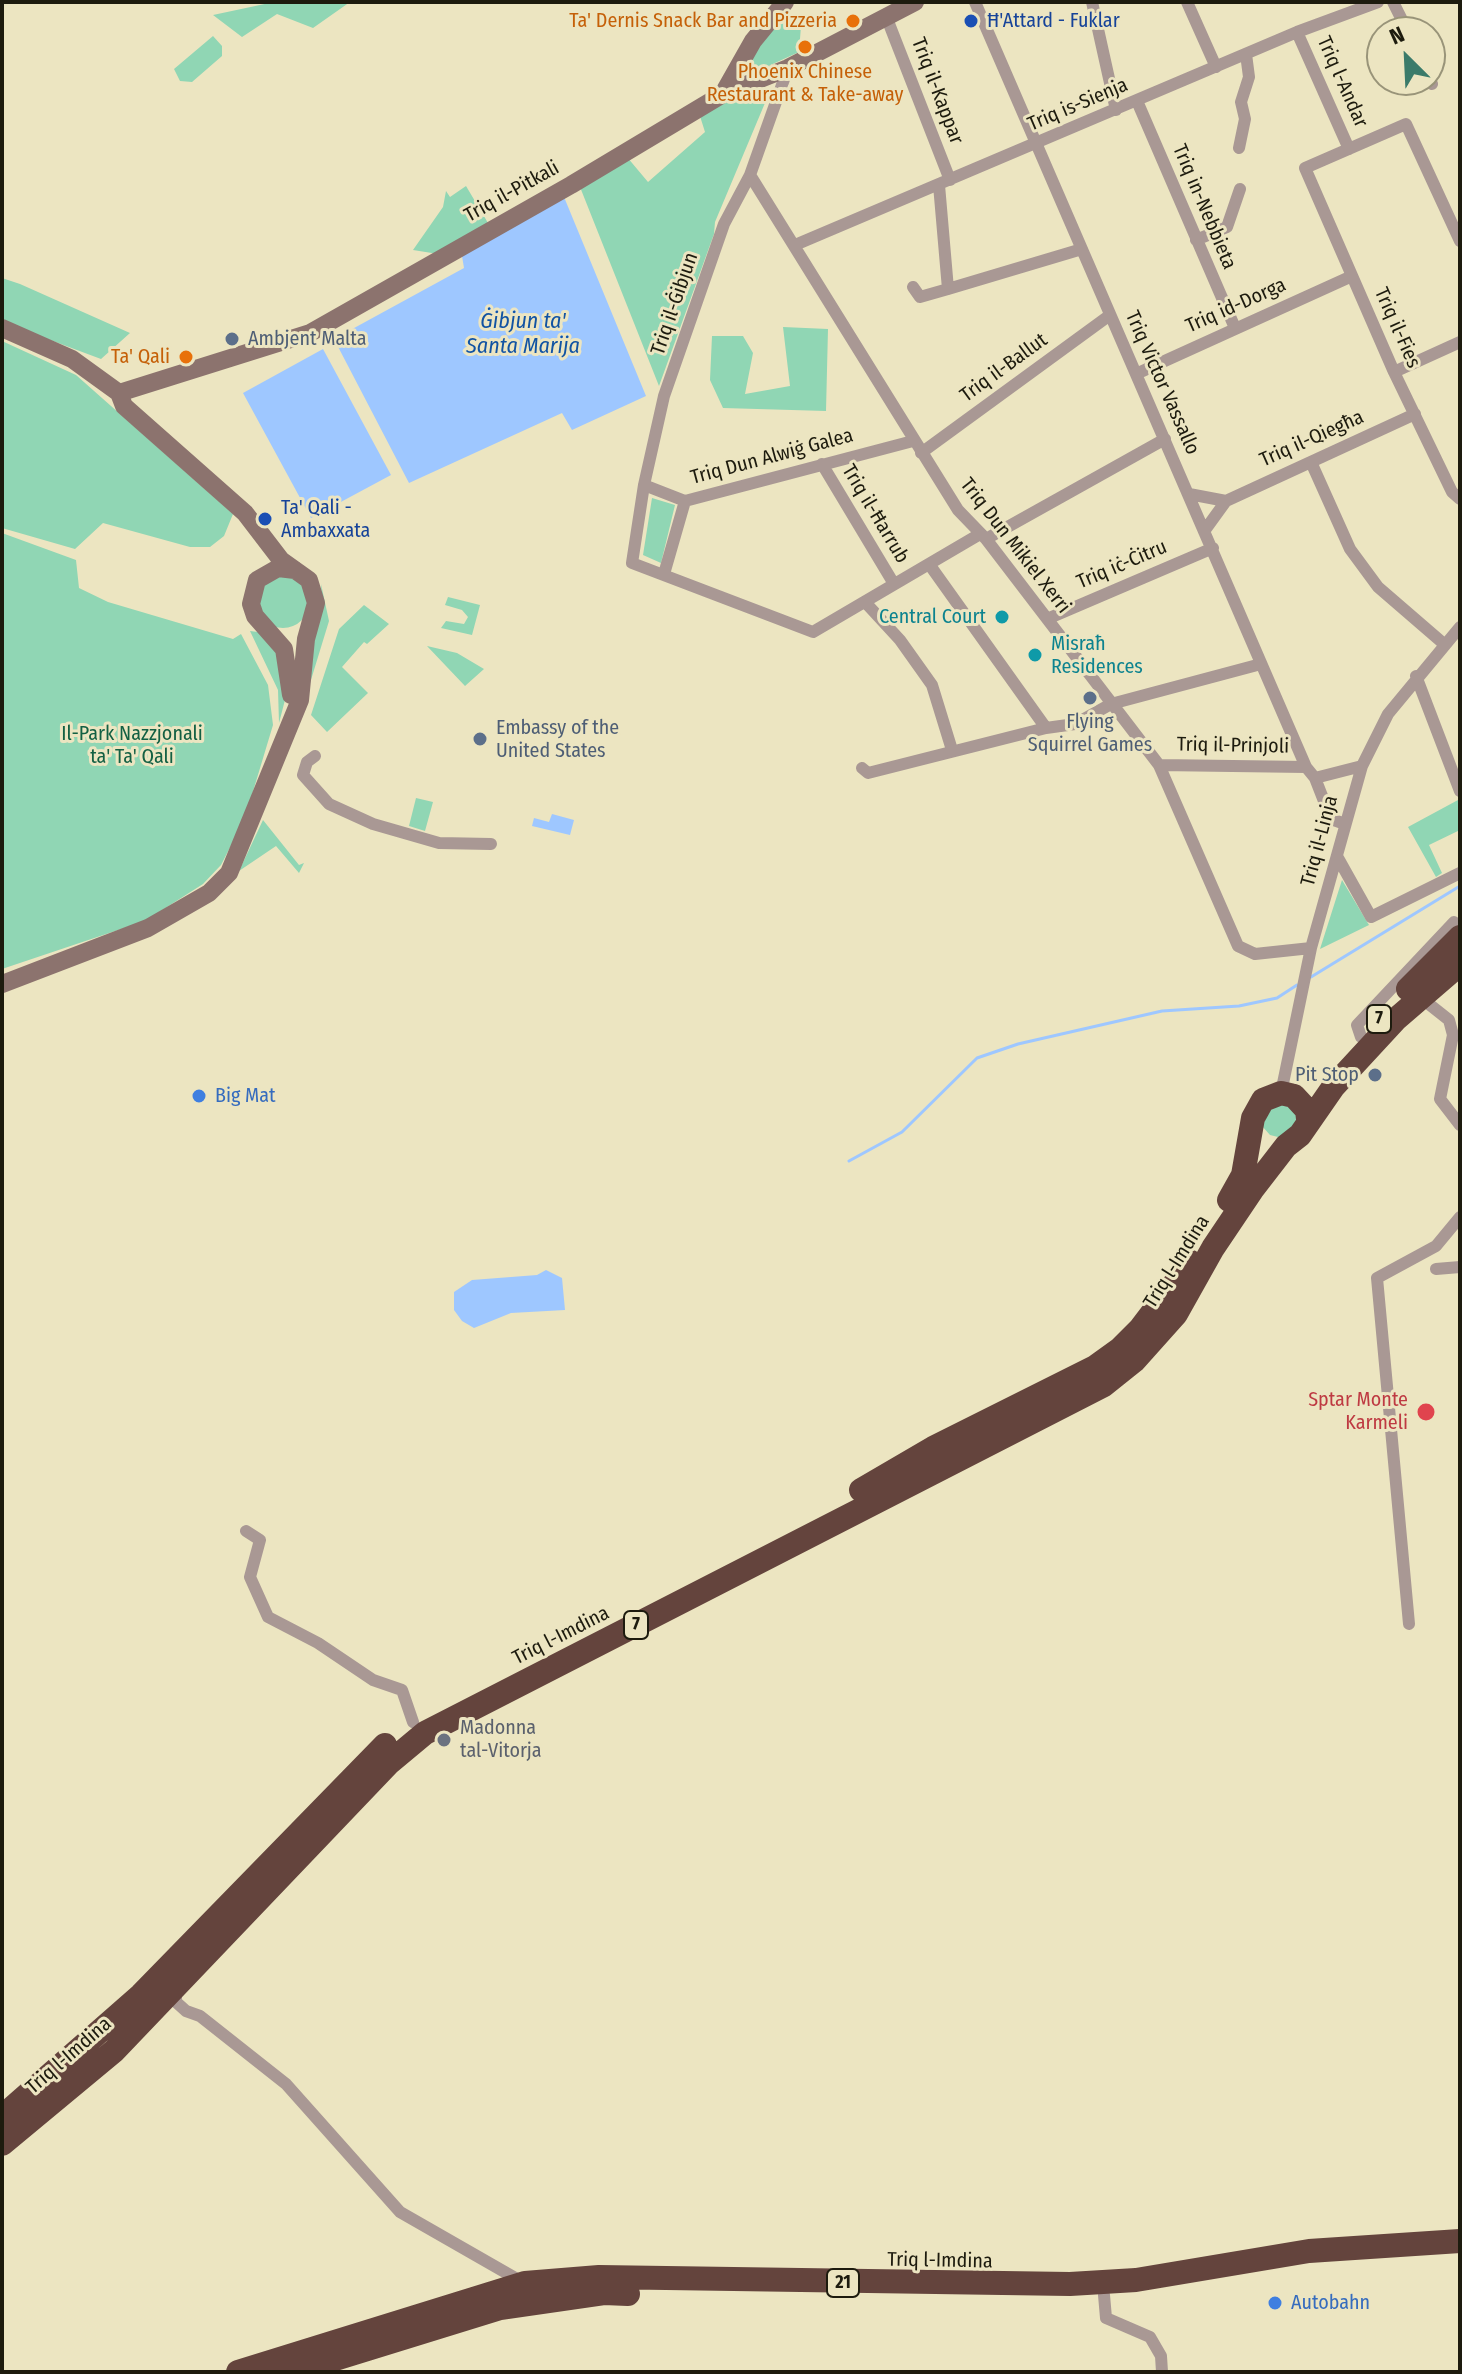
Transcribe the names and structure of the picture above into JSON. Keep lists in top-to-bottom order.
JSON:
{
  "streets": {
    "highway": ["7", "Triq l-Imdina", "21"],
    "main road": ["Triq il-Pitkali"],
    "street": [
      "Triq l-Andar",
      "Triq il-Kappar",
      "Triq is-Sienja",
      "Triq in-Nebbieta",
      "Triq il-Ġibjun",
      "Triq id-Dorga",
      "Triq il-Fies",
      "Triq il-Ballut",
      "Triq Victor Vassallo",
      "Triq il-Qiegħa",
      "Triq Dun Alwiġ Galea",
      "Triq il-Ħarrub",
      "Triq Dun Mikiel Xerri",
      "Triq iċ-Ċitru",
      "Triq il-Prinjoli",
      "Triq il-Linja"
    ]
  },
  "crossings": [
    ["Triq l-Andar", "Triq is-Sienja"],
    ["Triq l-Andar", "Triq il-Fies"],
    ["Triq il-Kappar", "Triq is-Sienja"],
    ["Triq il-Kappar", "Triq il-Pitkali"],
    ["Triq is-Sienja", "Triq in-Nebbieta"],
    ["Triq is-Sienja", "Triq Victor Vassallo"],
    ["Triq is-Sienja", "Triq Dun Mikiel Xerri"],
    ["Triq il-Pitkali", "Triq il-Ġibjun"],
    ["Triq in-Nebbieta", "Triq id-Dorga"],
    ["Triq il-Ġibjun", "Triq Dun Alwiġ Galea"],
    ["Triq il-Ġibjun", "Triq Dun Mikiel Xerri"],
    ["Triq id-Dorga", "Triq il-Fies"],
    ["Triq id-Dorga", "Triq Victor Vassallo"],
    ["Triq il-Fies", "Triq il-Qiegħa"],
    ["Triq il-Ballut", "Triq Victor Vassallo"],
    ["Triq il-Ballut", "Triq Dun Mikiel Xerri"],
    ["Triq Victor Vassallo", "Triq il-Qiegħa"],
    ["Triq Victor Vassallo", "Triq iċ-Ċitru"],
    ["Triq Victor Vassallo", "Triq il-Prinjoli"],
    ["Triq Victor Vassallo", "Triq il-Linja"],
    ["Triq Dun Alwiġ Galea", "Triq il-Ħarrub"],
    ["Triq Dun Alwiġ Galea", "Triq Dun Mikiel Xerri"],
    ["Triq Dun Mikiel Xerri", "Triq iċ-Ċitru"],
    ["Triq Dun Mikiel Xerri", "Triq il-Prinjoli"],
    ["Triq Dun Mikiel Xerri", "Triq il-Linja"],
    ["Triq il-Linja", "Triq l-Imdina"]
  ],
  "water": ["Ġibjun ta' Santa Marija"],
  "parks": ["Il-Park Nazzjonali ta' Ta' Qali"],
  "places": [
    "Ta' Dernis Snack Bar and Pizzeria",
    "Ħ'Attard - Fuklar",
    "Phoenix Chinese Restaurant & Take-away",
    "Ambjent Malta",
    "Ta' Qali",
    "Ta' Qali - Ambaxxata",
    "Central Court",
    "Misraħ Residences",
    "Flying Squirrel Games",
    "Embassy of the United States",
    "Pit Stop",
    "Big Mat",
    "Sptar Monte Karmeli",
    "Madonna tal-Vitorja",
    "Autobahn"
  ],
  "north": "top left"
}
